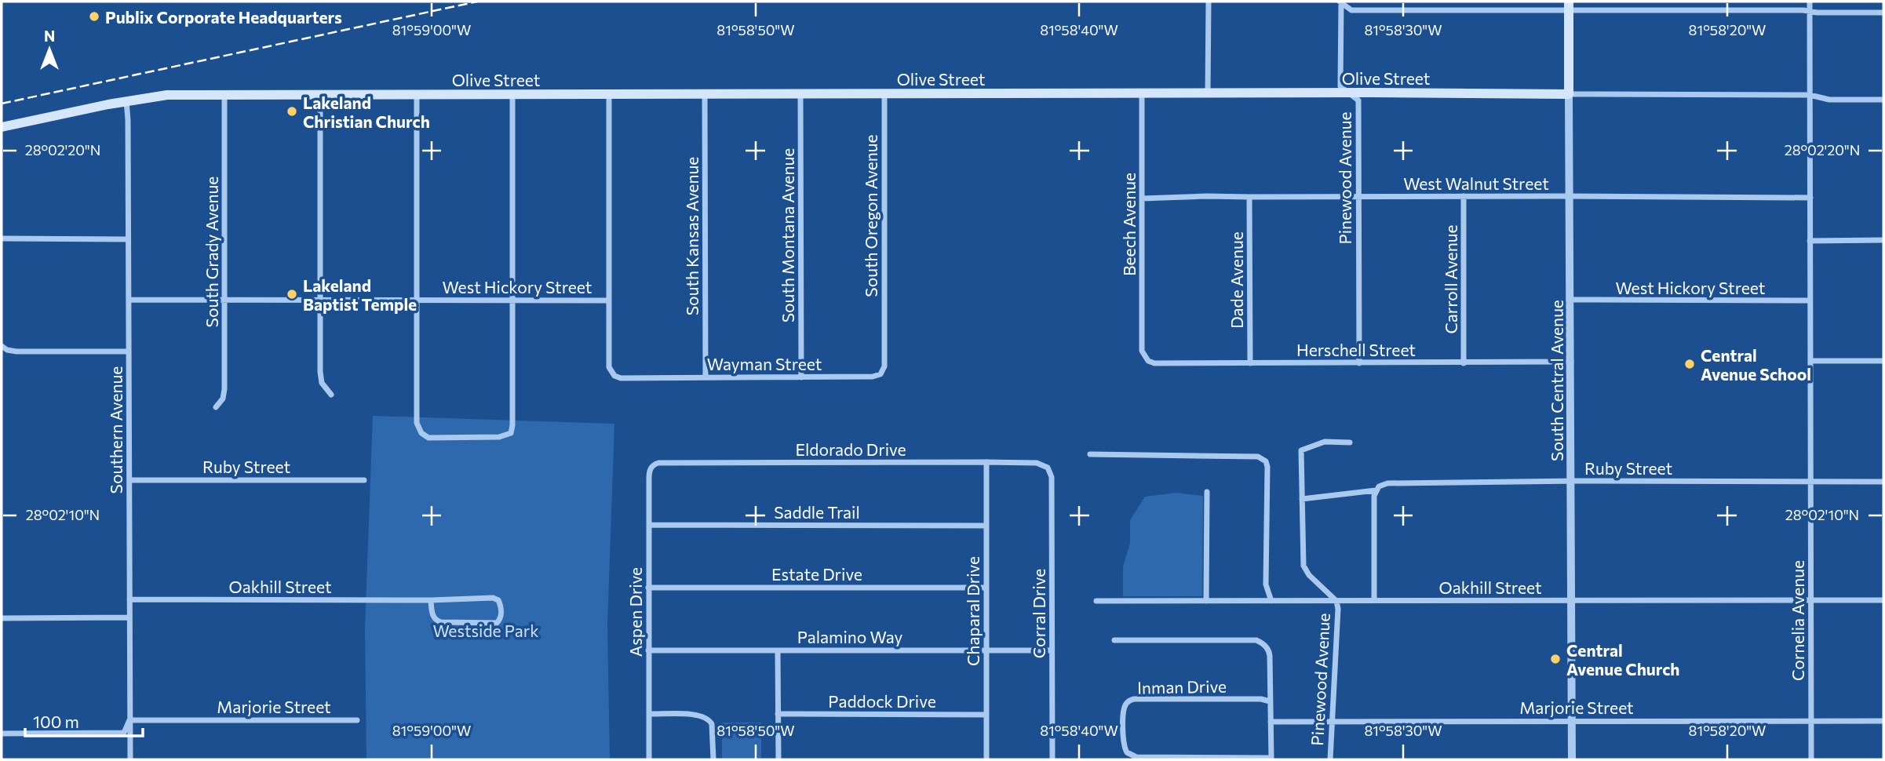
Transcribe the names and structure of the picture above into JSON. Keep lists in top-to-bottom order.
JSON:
{
  "streets": {
    "main road": ["Olive Street", "South Central Avenue"],
    "street": [
      "Pinewood Avenue",
      "West Walnut Street",
      "South Oregon Avenue",
      "Beech Avenue",
      "South Montana Avenue",
      "South Kansas Avenue",
      "South Grady Avenue",
      "Carroll Avenue",
      "Dade Avenue",
      "West Hickory Street",
      "Herschell Street",
      "Wayman Street",
      "Southern Avenue",
      "Eldorado Drive",
      "Ruby Street",
      "Saddle Trail",
      "Estate Drive",
      "Oakhill Street",
      "Chaparal Drive",
      "Aspen Drive",
      "Corral Drive",
      "Cornelia Avenue",
      "Palamino Way",
      "Inman Drive",
      "Paddock Drive",
      "Marjorie Street"
    ]
  },
  "crossings": [
    ["Olive Street", "Pinewood Avenue"],
    ["Olive Street", "South Oregon Avenue"],
    ["Olive Street", "Beech Avenue"],
    ["Olive Street", "South Montana Avenue"],
    ["Olive Street", "South Kansas Avenue"],
    ["Olive Street", "South Grady Avenue"],
    ["Olive Street", "South Central Avenue"],
    ["Olive Street", "Southern Avenue"],
    ["Olive Street", "Cornelia Avenue"],
    ["Pinewood Avenue", "West Walnut Street"],
    ["Pinewood Avenue", "Herschell Street"],
    ["Pinewood Avenue", "Oakhill Street"],
    ["Pinewood Avenue", "Marjorie Street"],
    ["West Walnut Street", "Beech Avenue"],
    ["West Walnut Street", "Carroll Avenue"],
    ["West Walnut Street", "Dade Avenue"],
    ["West Walnut Street", "South Central Avenue"],
    ["West Walnut Street", "Cornelia Avenue"],
    ["South Oregon Avenue", "Wayman Street"],
    ["Beech Avenue", "Herschell Street"],
    ["South Montana Avenue", "Wayman Street"],
    ["South Kansas Avenue", "Wayman Street"],
    ["South Grady Avenue", "West Hickory Street"],
    ["Carroll Avenue", "Herschell Street"],
    ["Dade Avenue", "Herschell Street"],
    ["West Hickory Street", "Wayman Street"],
    ["West Hickory Street", "South Central Avenue"],
    ["West Hickory Street", "Southern Avenue"],
    ["West Hickory Street", "Cornelia Avenue"],
    ["Herschell Street", "South Central Avenue"],
    ["South Central Avenue", "Ruby Street"],
    ["South Central Avenue", "Oakhill Street"],
    ["South Central Avenue", "Marjorie Street"],
    ["Southern Avenue", "Ruby Street"],
    ["Southern Avenue", "Oakhill Street"],
    ["Southern Avenue", "Marjorie Street"],
    ["Eldorado Drive", "Chaparal Drive"],
    ["Eldorado Drive", "Aspen Drive"],
    ["Eldorado Drive", "Corral Drive"],
    ["Ruby Street", "Cornelia Avenue"],
    ["Saddle Trail", "Chaparal Drive"],
    ["Saddle Trail", "Aspen Drive"],
    ["Estate Drive", "Chaparal Drive"],
    ["Estate Drive", "Aspen Drive"],
    ["Oakhill Street", "Cornelia Avenue"],
    ["Chaparal Drive", "Palamino Way"],
    ["Chaparal Drive", "Paddock Drive"],
    ["Aspen Drive", "Palamino Way"],
    ["Corral Drive", "Palamino Way"],
    ["Cornelia Avenue", "Marjorie Street"]
  ],
  "parks": ["Westside Park"],
  "places": [
    "Publix Corporate Headquarters",
    "Lakeland Christian Church",
    "Lakeland Baptist Temple",
    "Central Avenue School",
    "Central Avenue Church"
  ],
  "scale_bar": "100 m",
  "north": "top",
  "coordinates": [
    "81°59'00\"W",
    "81°58'50\"W",
    "81°58'40\"W",
    "81°58'30\"W",
    "81°58'20\"W",
    "28°02'20\"N",
    "28°02'10\"N"
  ]
}
